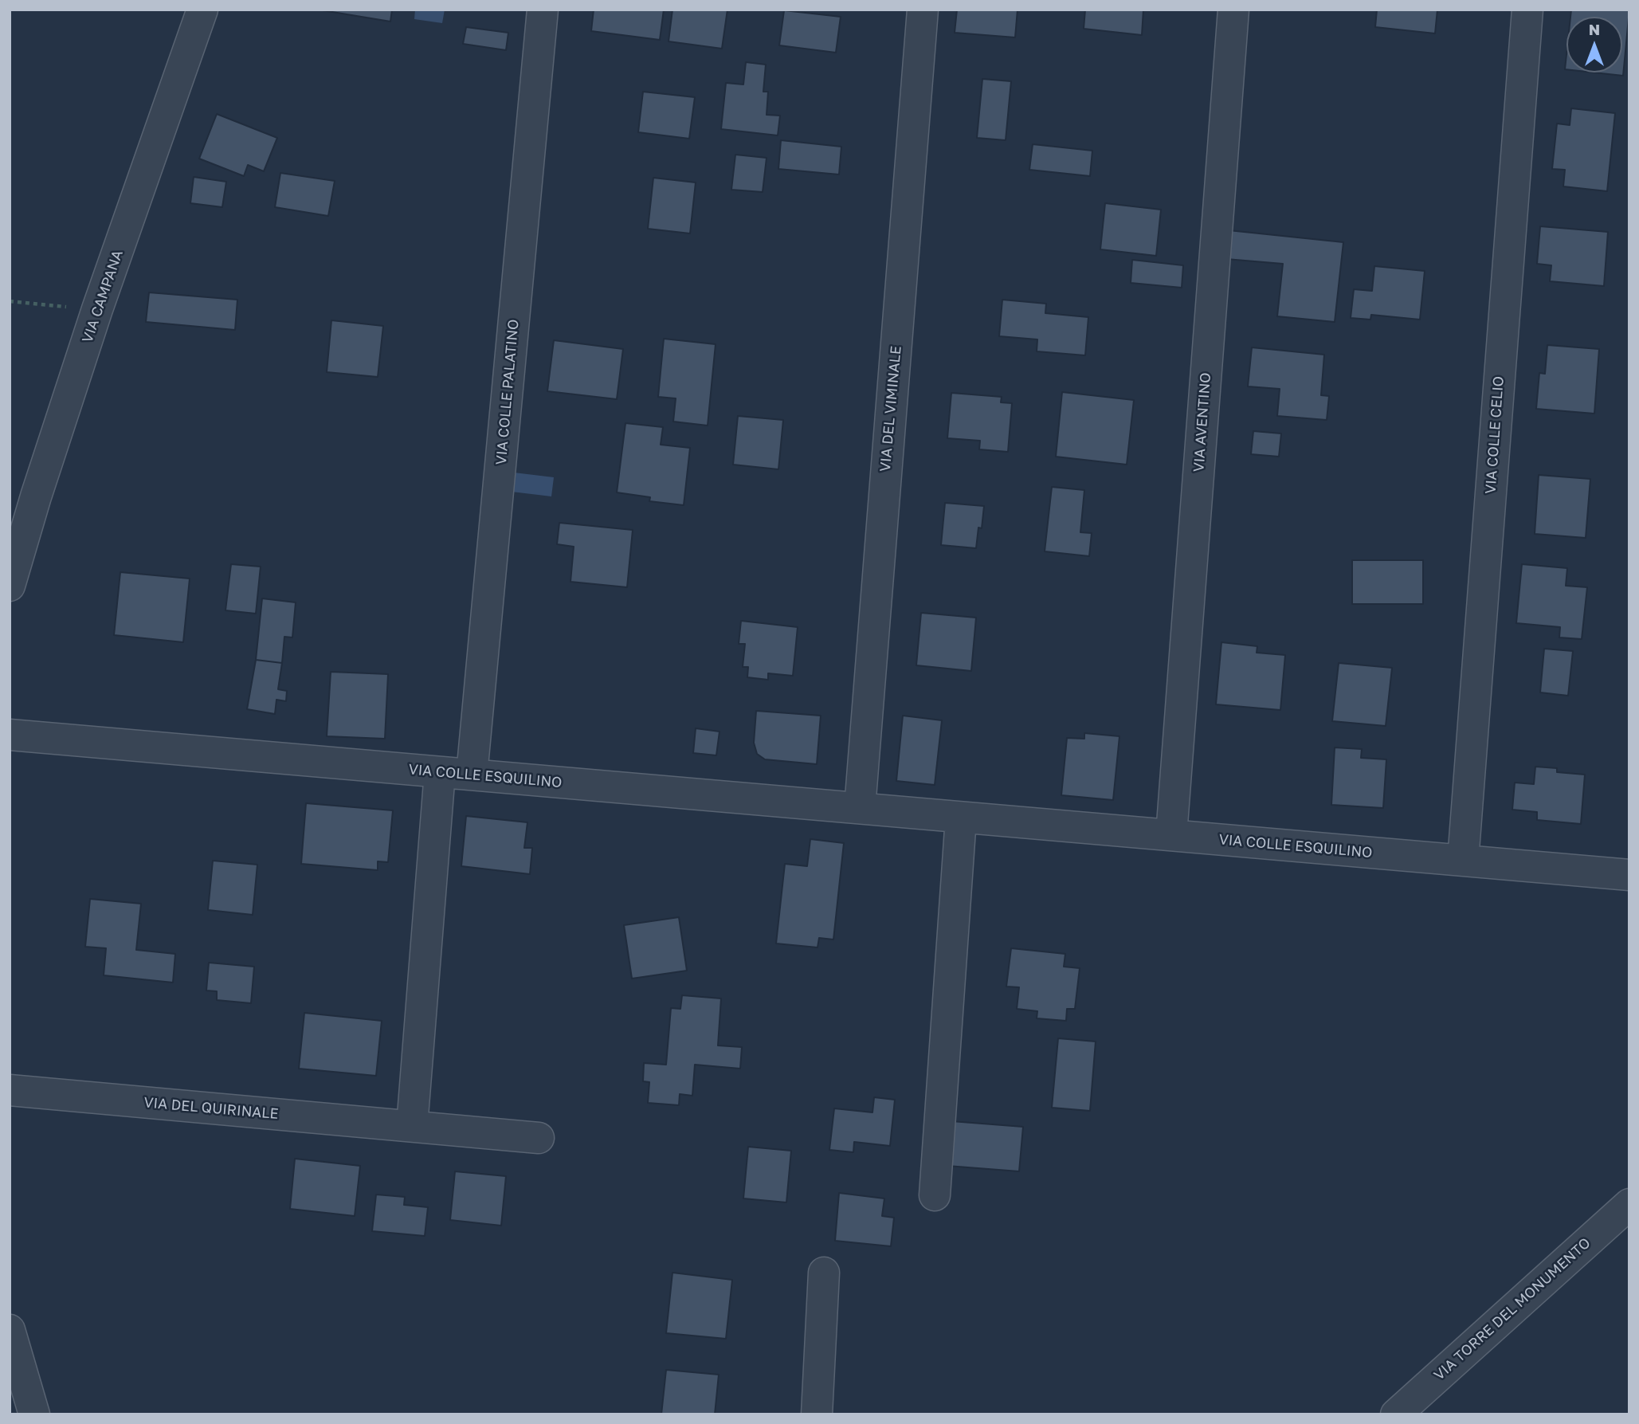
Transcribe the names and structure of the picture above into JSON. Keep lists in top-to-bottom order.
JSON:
{
  "streets": {
    "street": [
      "VIA CAMPANA",
      "VIA COLLE PALATINO",
      "VIA DEL VIMINALE",
      "VIA AVENTINO",
      "VIA COLLE CELIO",
      "VIA COLLE ESQUILINO",
      "VIA DEL QUIRINALE",
      "VIA TORRE DEL MONUMENTO"
    ]
  },
  "crossings": [
    ["VIA COLLE PALATINO", "VIA COLLE ESQUILINO"],
    ["VIA DEL VIMINALE", "VIA COLLE ESQUILINO"],
    ["VIA AVENTINO", "VIA COLLE ESQUILINO"],
    ["VIA COLLE CELIO", "VIA COLLE ESQUILINO"]
  ],
  "north": "top"
}
